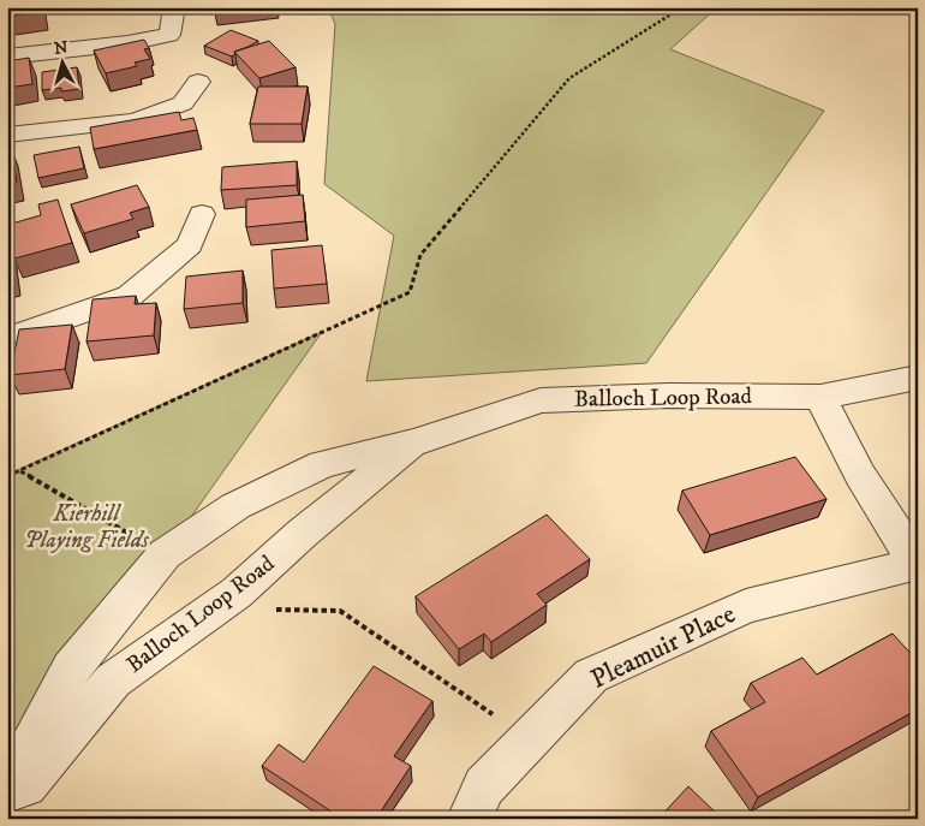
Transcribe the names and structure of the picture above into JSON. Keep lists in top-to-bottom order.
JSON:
{
  "streets": {
    "street": ["Balloch Loop Road", "Pleamuir Place"]
  },
  "crossings": [
    ["Balloch Loop Road", "Pleamuir Place"]
  ],
  "parks": ["Kierhill Playing Fields"],
  "north": "top"
}
